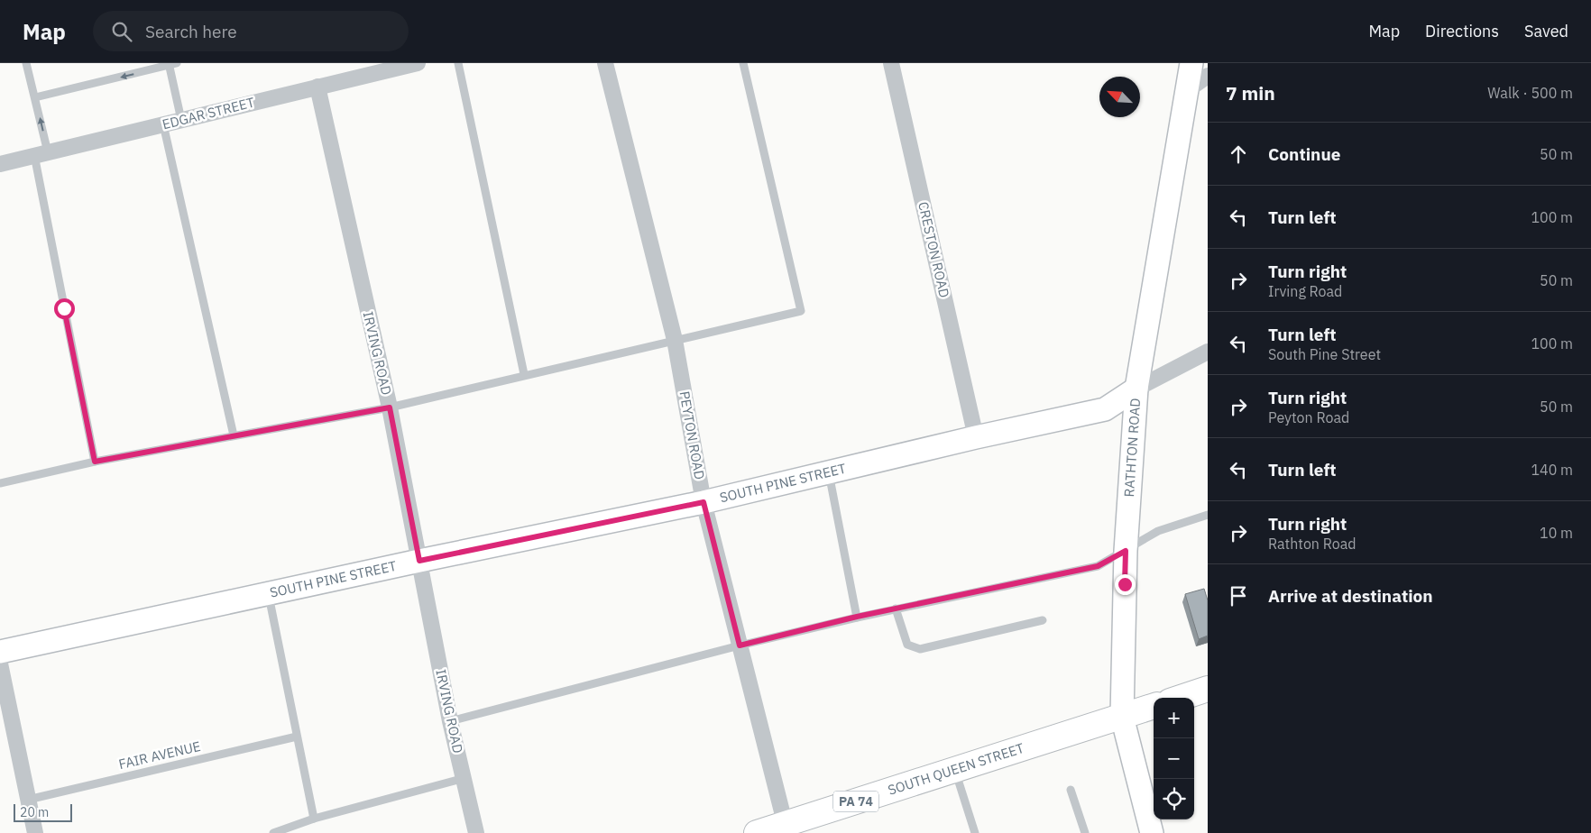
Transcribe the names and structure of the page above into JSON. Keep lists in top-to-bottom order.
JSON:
{
  "streets": {
    "main road": ["SOUTH QUEEN STREET", "PA 74"],
    "street": [
      "EDGAR STREET",
      "CRESTON ROAD",
      "IRVING ROAD",
      "PEYTON ROAD",
      "RATHTON ROAD",
      "SOUTH PINE STREET"
    ],
    "lane": ["FAIR AVENUE"]
  },
  "crossings": [
    ["EDGAR STREET", "IRVING ROAD"],
    ["CRESTON ROAD", "SOUTH PINE STREET"],
    ["IRVING ROAD", "SOUTH PINE STREET"],
    ["PEYTON ROAD", "SOUTH PINE STREET"],
    ["PEYTON ROAD", "SOUTH QUEEN STREET"],
    ["RATHTON ROAD", "SOUTH PINE STREET"],
    ["RATHTON ROAD", "SOUTH QUEEN STREET"]
  ],
  "scale_bar": "20 m",
  "north": "top left",
  "page": {
    "header": "Map",
    "search": "Search here",
    "nav": ["Map", "Directions", "Saved"],
    "heading": ["7 min", "Walk · 500 m"],
    "list": [
      ["Continue", "50 m"],
      ["Turn left", "100 m"],
      ["Turn right", "Irving Road", "50 m"],
      ["Turn left", "South Pine Street", "100 m"],
      ["Turn right", "Peyton Road", "50 m"],
      ["Turn left", "140 m"],
      ["Turn right", "Rathton Road", "10 m"],
      "Arrive at destination"
    ],
    "map_buttons": ["+", "−"],
    "scale": "20 m"
  }
}
